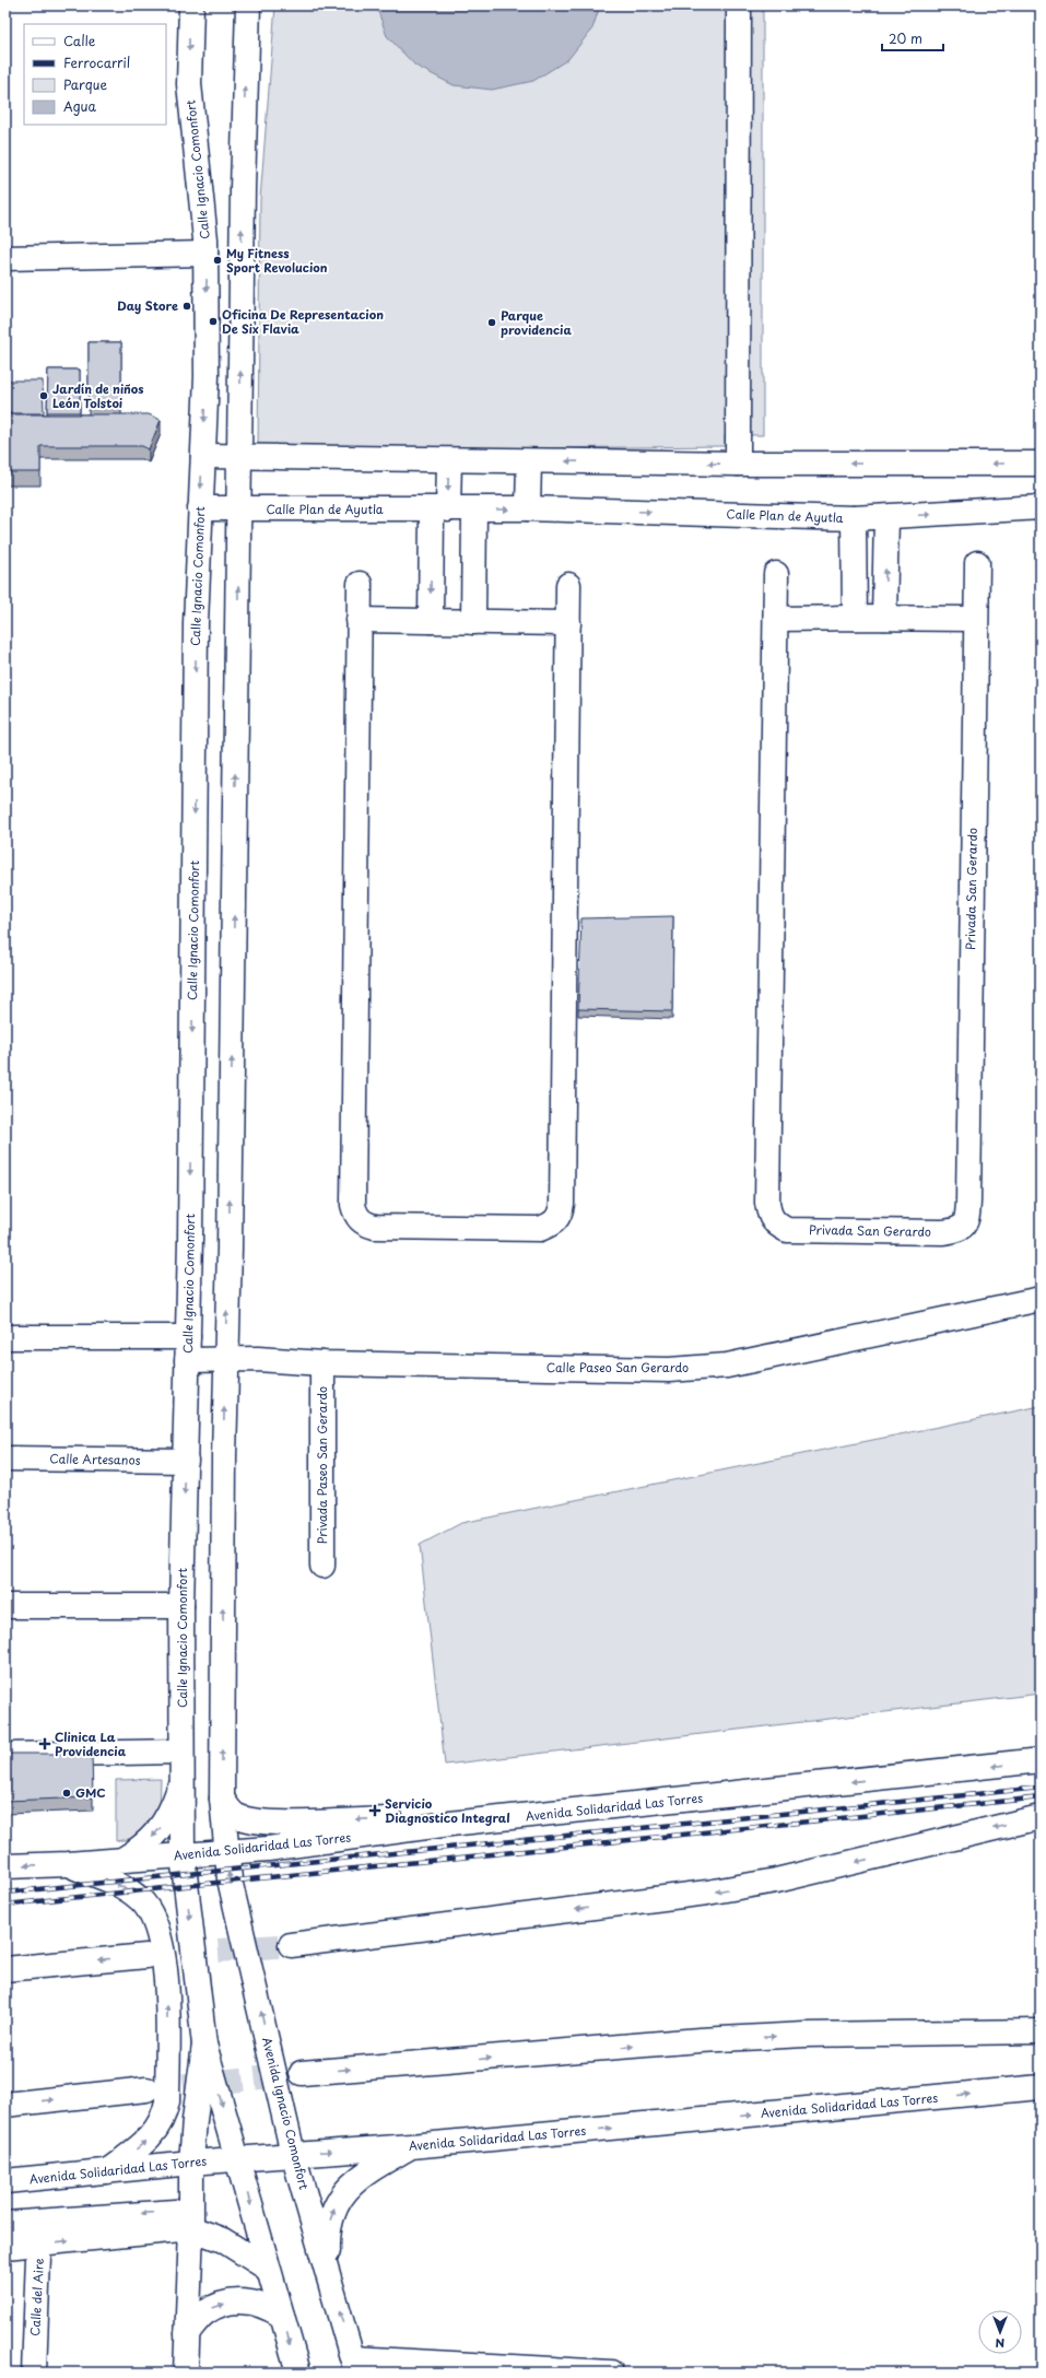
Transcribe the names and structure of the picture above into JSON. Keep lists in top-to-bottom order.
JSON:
{
  "streets": {
    "main road": [
      "Calle Ignacio Comonfort",
      "Calle Plan de Ayutla",
      "Privada San Gerardo",
      "Calle Paseo San Gerardo",
      "Calle Artesanos",
      "Privada Paseo San Gerardo",
      "Avenida Solidaridad Las Torres",
      "Avenida Ignacio Comonfort",
      "Calle del Aire"
    ]
  },
  "crossings": [
    ["Calle Ignacio Comonfort", "Calle Plan de Ayutla"],
    ["Calle Ignacio Comonfort", "Calle Paseo San Gerardo"],
    ["Calle Ignacio Comonfort", "Calle Artesanos"],
    ["Calle Ignacio Comonfort", "Avenida Solidaridad Las Torres"],
    ["Calle Paseo San Gerardo", "Privada Paseo San Gerardo"],
    ["Avenida Solidaridad Las Torres", "Avenida Ignacio Comonfort"]
  ],
  "places": {
    "other": [
      "My Fitness Sport Revolucion",
      "Day Store",
      "Oficina De Representacion De Six Flavia",
      "Parque providencia",
      "Jardín de niños León Tolstoi",
      "GMC"
    ],
    "health": ["Clinica La Providencia", "Servicio Diagnostico Integral"]
  },
  "legend": [
    "Calle",
    "Ferrocarril",
    "Parque",
    "Agua"
  ],
  "scale_bar": "20 m",
  "north": "bottom"
}
